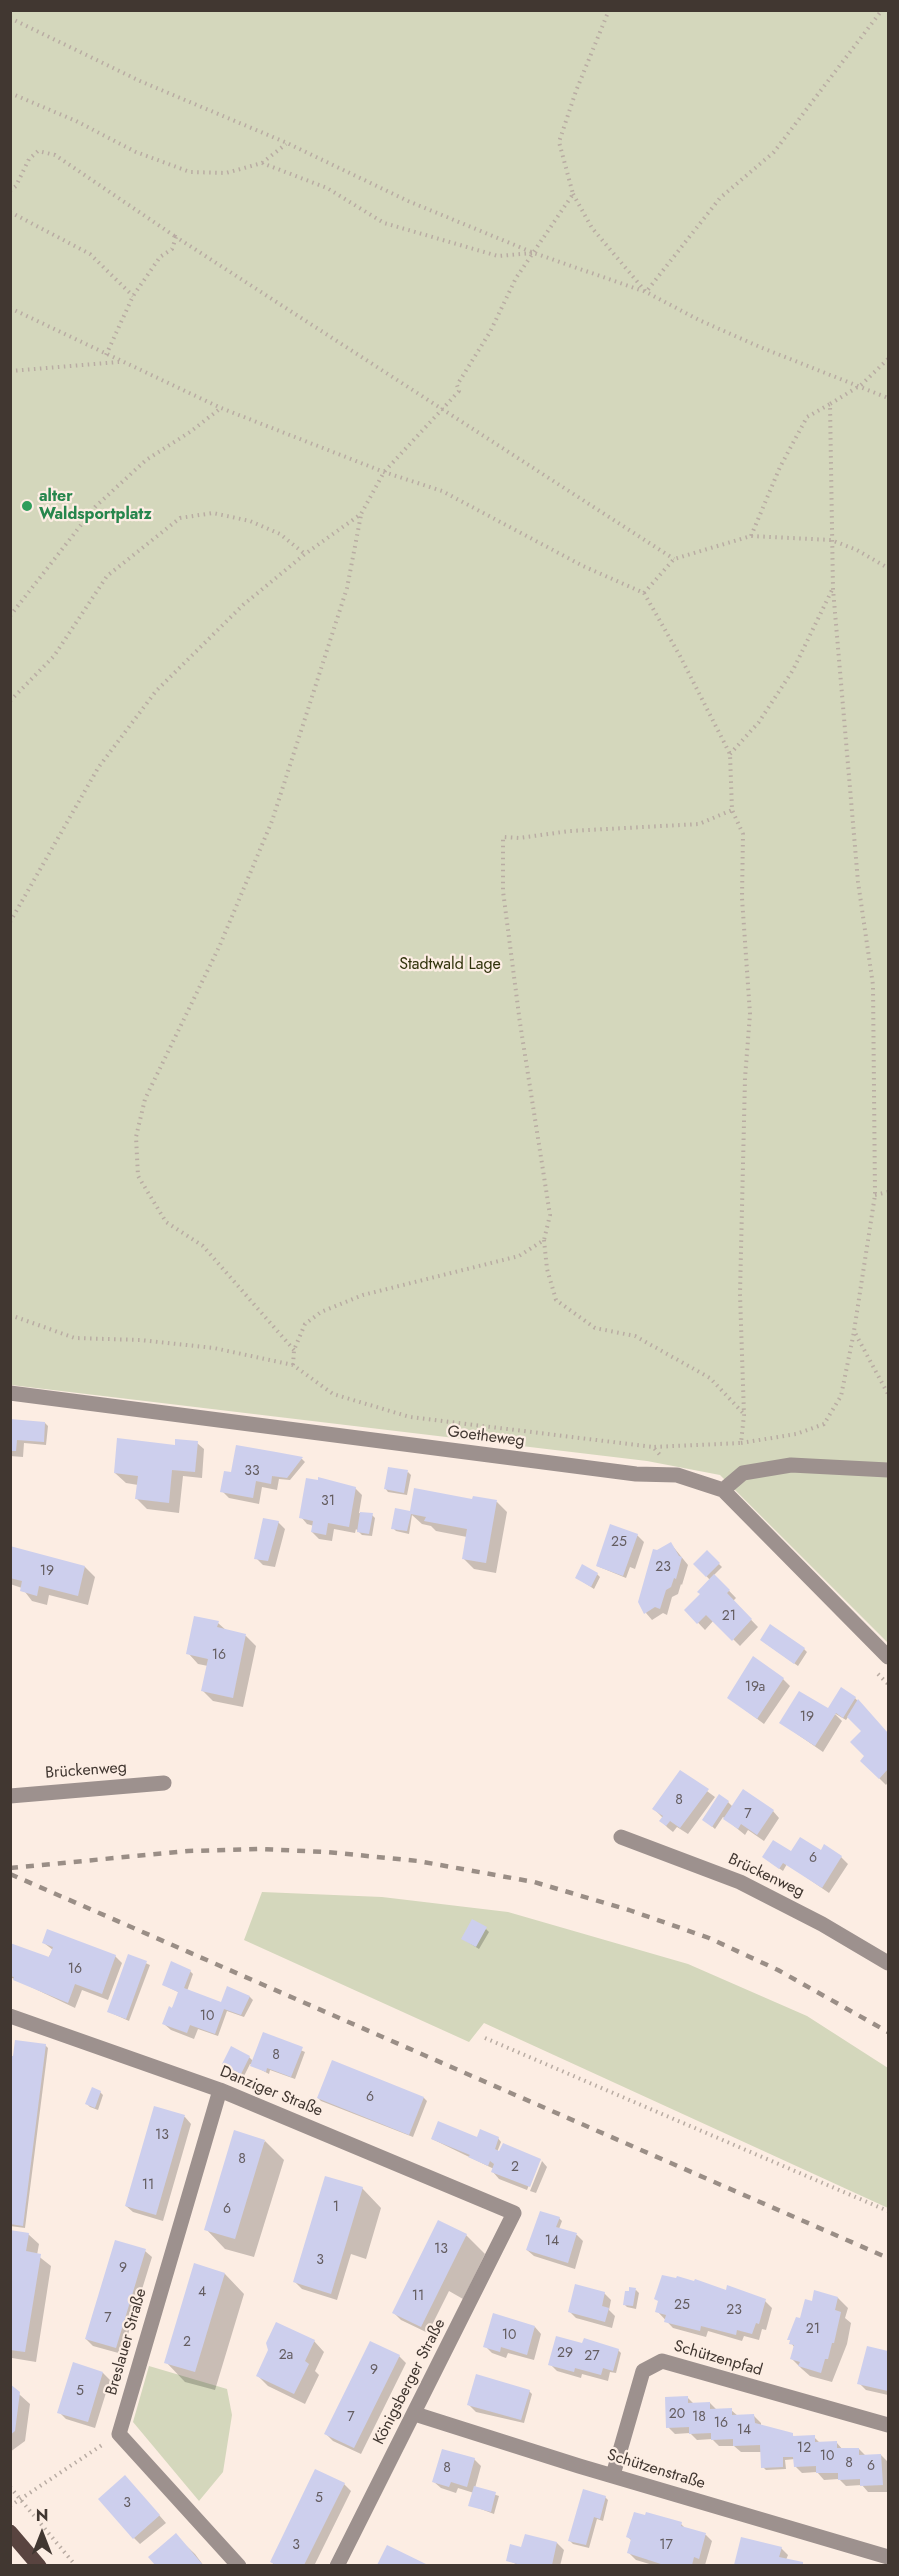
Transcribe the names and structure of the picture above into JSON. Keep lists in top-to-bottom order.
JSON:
{
  "streets": {
    "street": [
      "Goetheweg",
      "Brückenweg",
      "Danziger Straße",
      "Breslauer Straße",
      "Schützenpfad",
      "Königsberger Straße",
      "Schützenstraße"
    ]
  },
  "crossings": [
    ["Danziger Straße", "Breslauer Straße"],
    ["Danziger Straße", "Königsberger Straße"],
    ["Schützenpfad", "Schützenstraße"],
    ["Königsberger Straße", "Schützenstraße"]
  ],
  "parks": ["Stadtwald Lage"],
  "places": ["alter Waldsportplatz"],
  "house_numbers": [
    "33",
    "31",
    "25",
    "23",
    "19",
    "21",
    "16",
    "19a",
    "19",
    "8",
    "7",
    "6",
    "16",
    "10",
    "8",
    "6",
    "13",
    "8",
    "2",
    "11",
    "1",
    "6",
    "14",
    "13",
    "3",
    "9",
    "4",
    "11",
    "25",
    "23",
    "7",
    "21",
    "10",
    "2",
    "29",
    "2a",
    "27",
    "9",
    "5",
    "20",
    "7",
    "18",
    "16",
    "14",
    "12",
    "10",
    "8",
    "6",
    "8",
    "5",
    "3",
    "3",
    "17"
  ],
  "north": "top"
}
